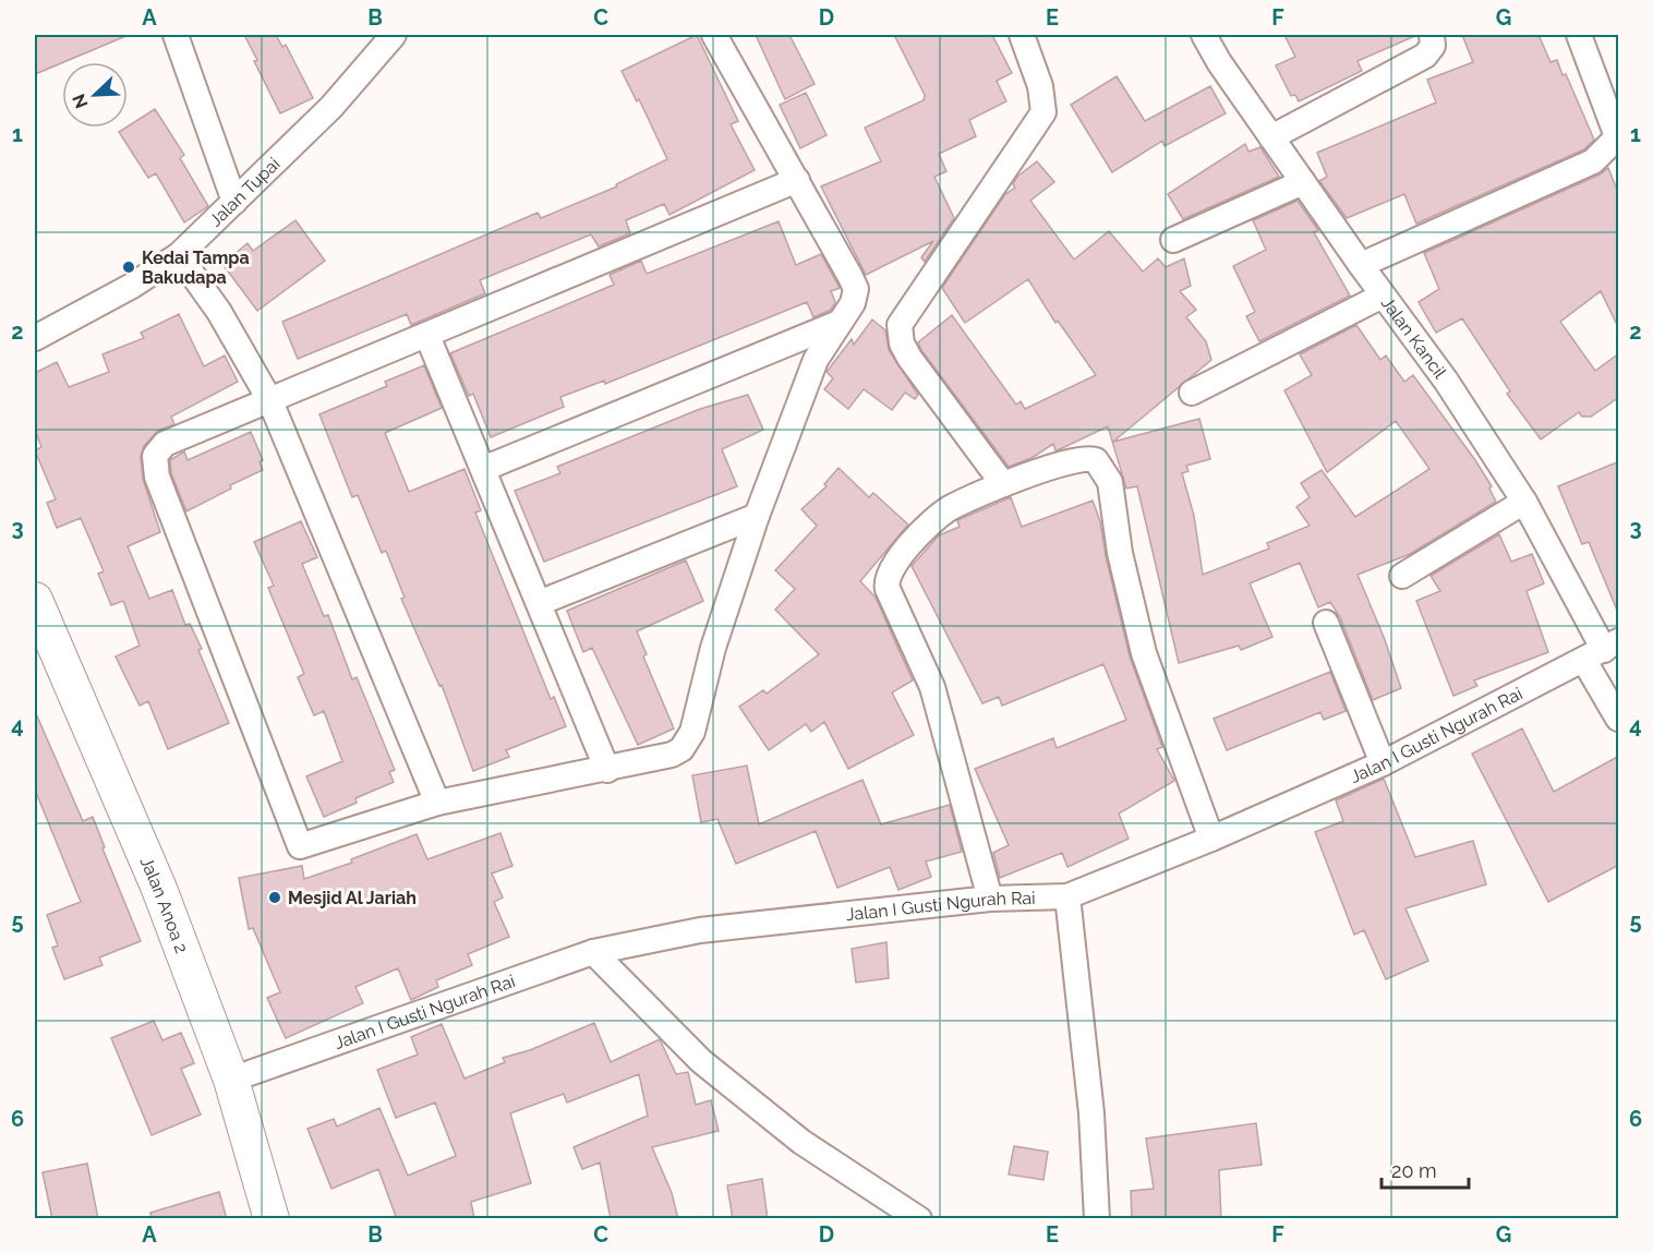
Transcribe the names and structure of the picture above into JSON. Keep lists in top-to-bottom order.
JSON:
{
  "streets": {
    "street": [
      "Jalan Tupai",
      "Jalan Kancil",
      "Jalan I Gusti Ngurah Rai",
      "Jalan Anoa 2"
    ]
  },
  "crossings": [
    ["Jalan Kancil", "Jalan I Gusti Ngurah Rai"],
    ["Jalan I Gusti Ngurah Rai", "Jalan Anoa 2"]
  ],
  "places": ["Kedai Tampa Bakudapa", "Mesjid Al Jariah"],
  "scale_bar": "20 m",
  "north": "bottom left",
  "grid": {
    "columns": [
      "A",
      "B",
      "C",
      "D",
      "E",
      "F",
      "G"
    ],
    "rows": [
      "1",
      "2",
      "3",
      "4",
      "5",
      "6"
    ]
  }
}
